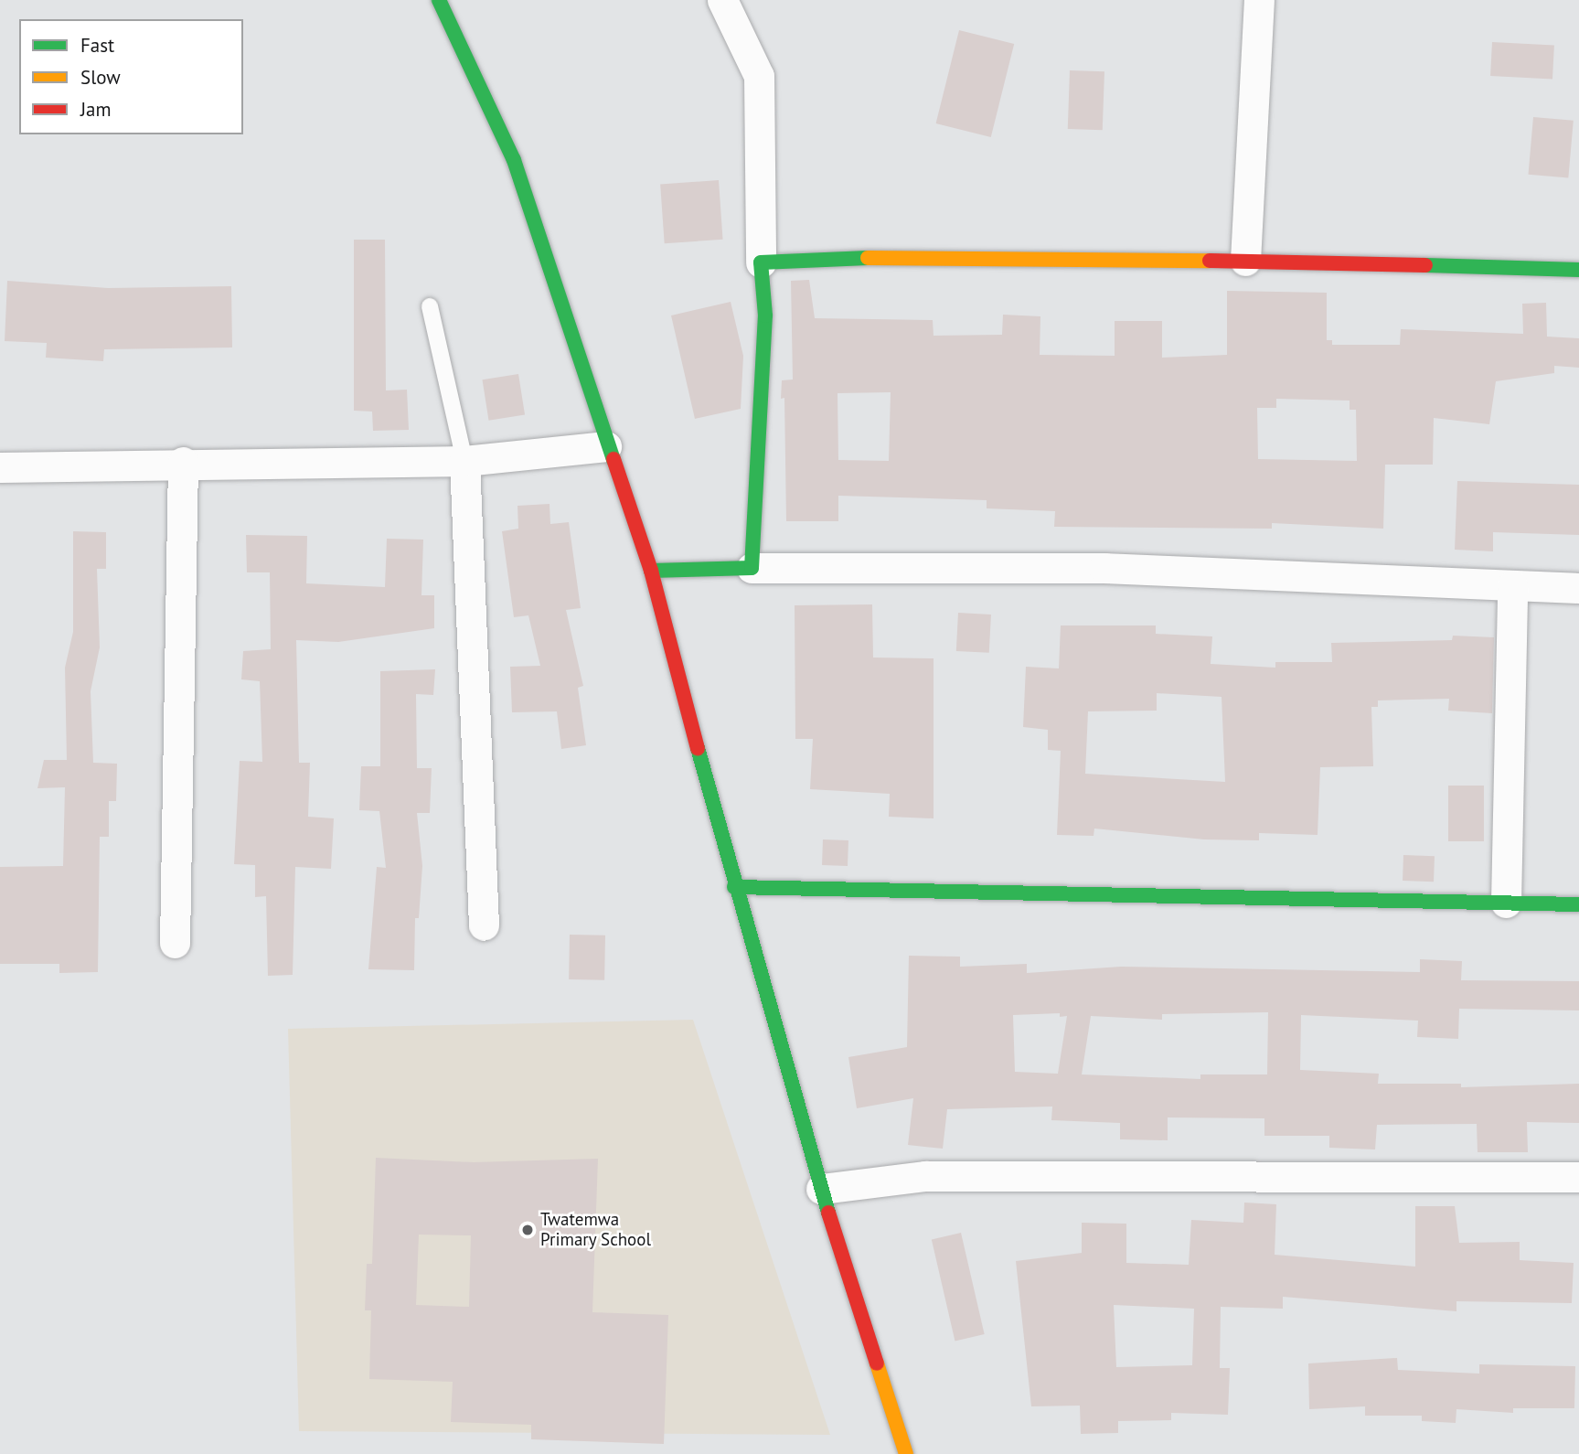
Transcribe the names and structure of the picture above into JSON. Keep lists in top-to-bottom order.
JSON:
{
  "places": ["Twatemwa Primary School"],
  "legend": ["Fast", "Slow", "Jam"]
}
